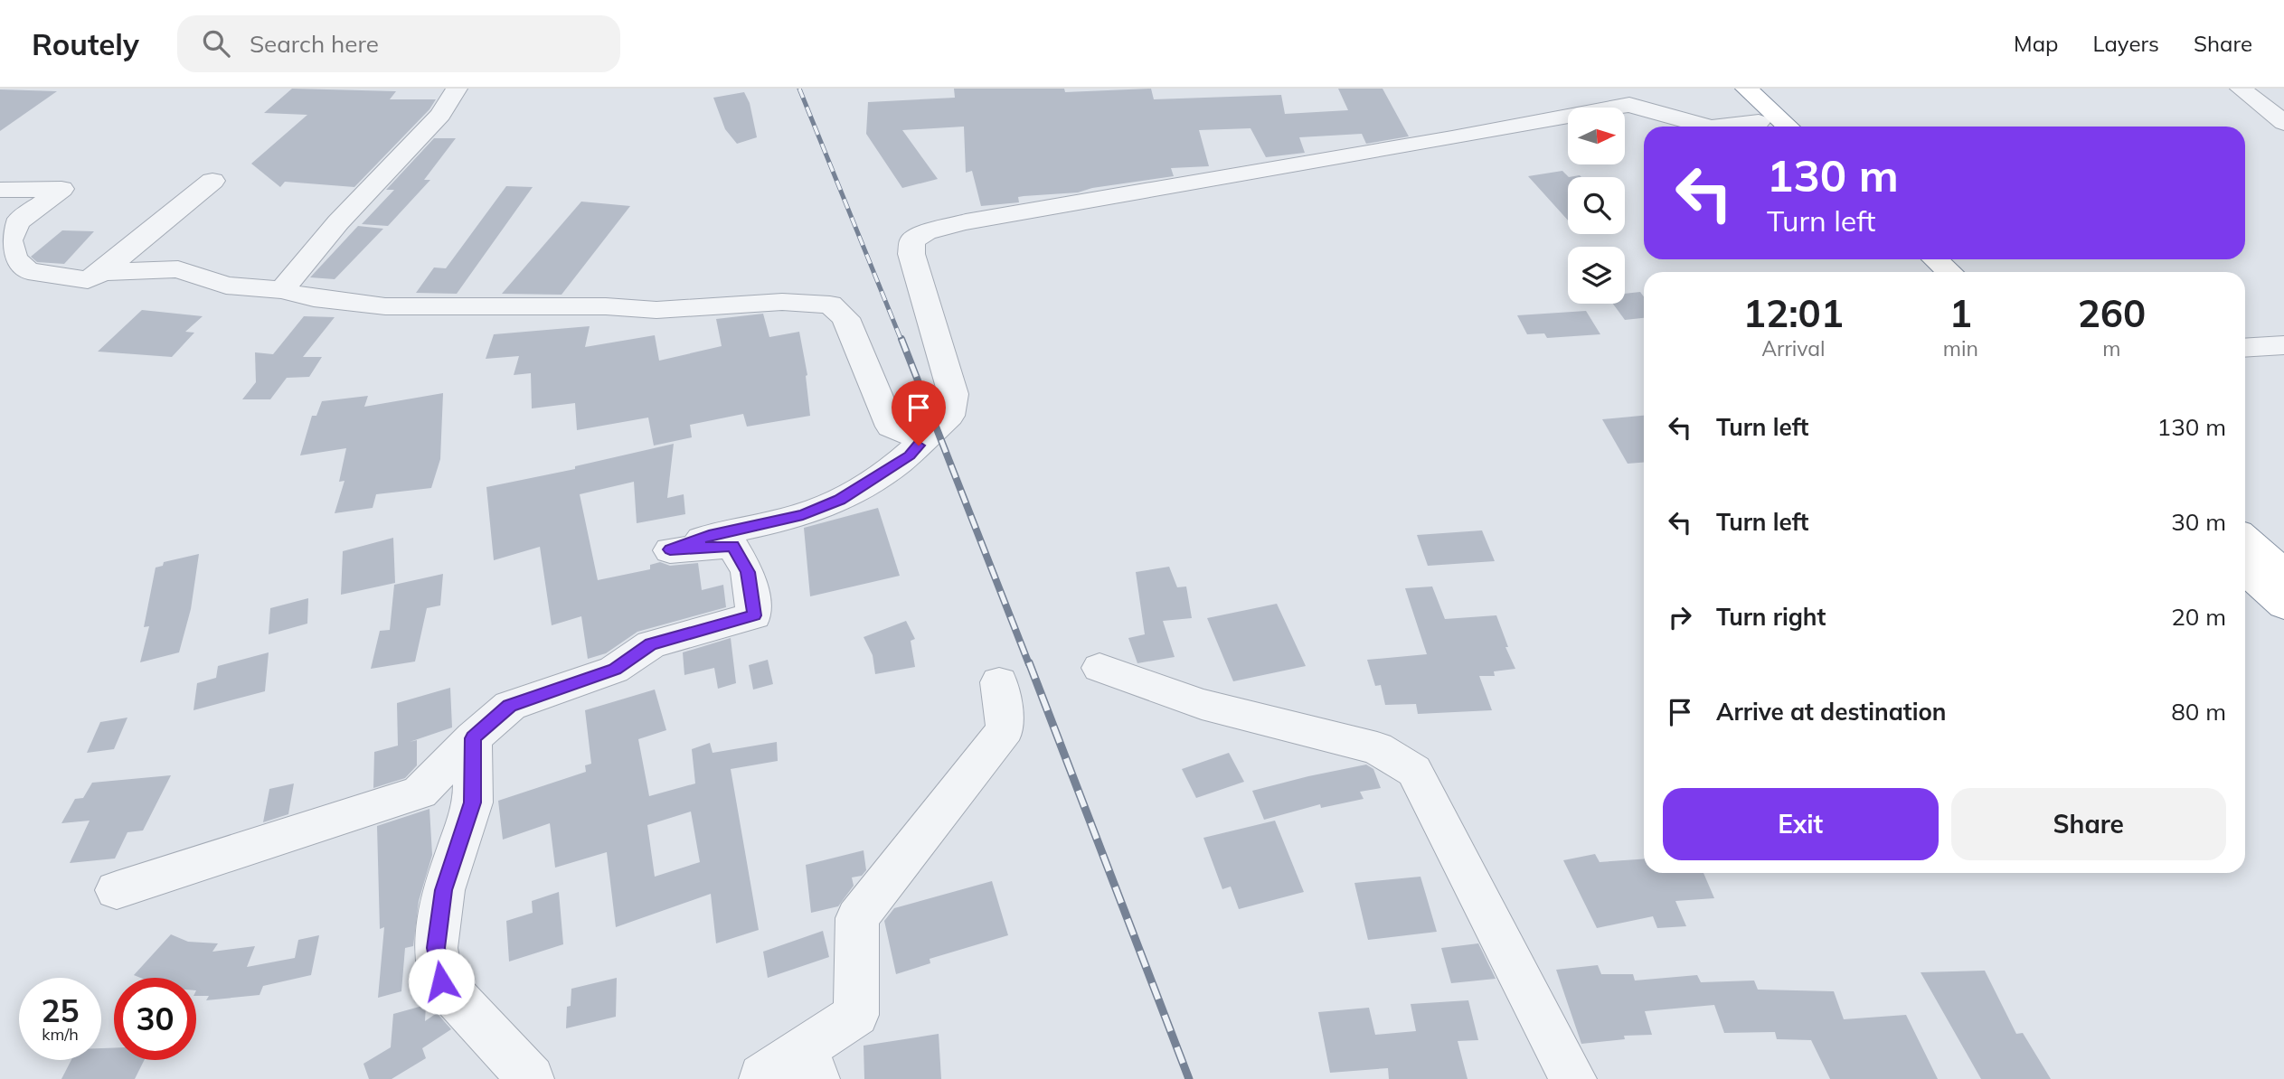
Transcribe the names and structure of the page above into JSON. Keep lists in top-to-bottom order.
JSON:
{
  "north": "right",
  "page": {
    "header": "Routely",
    "search": "Search here",
    "nav": ["Map", "Layers", "Share"],
    "turn": ["130 m", "Turn left"],
    "eta": [
      "12:01",
      "Arrival",
      "1",
      "min",
      "260",
      "m"
    ],
    "list": [
      {
        "name": "Turn left",
        "value": "130 m"
      },
      {
        "name": "Turn left",
        "value": "30 m"
      },
      {
        "name": "Turn right",
        "value": "20 m"
      },
      {
        "name": "Arrive at destination",
        "value": "80 m"
      }
    ],
    "buttons": ["Exit", "Share"],
    "speed": "25 km/h",
    "limit": "30"
  }
}
